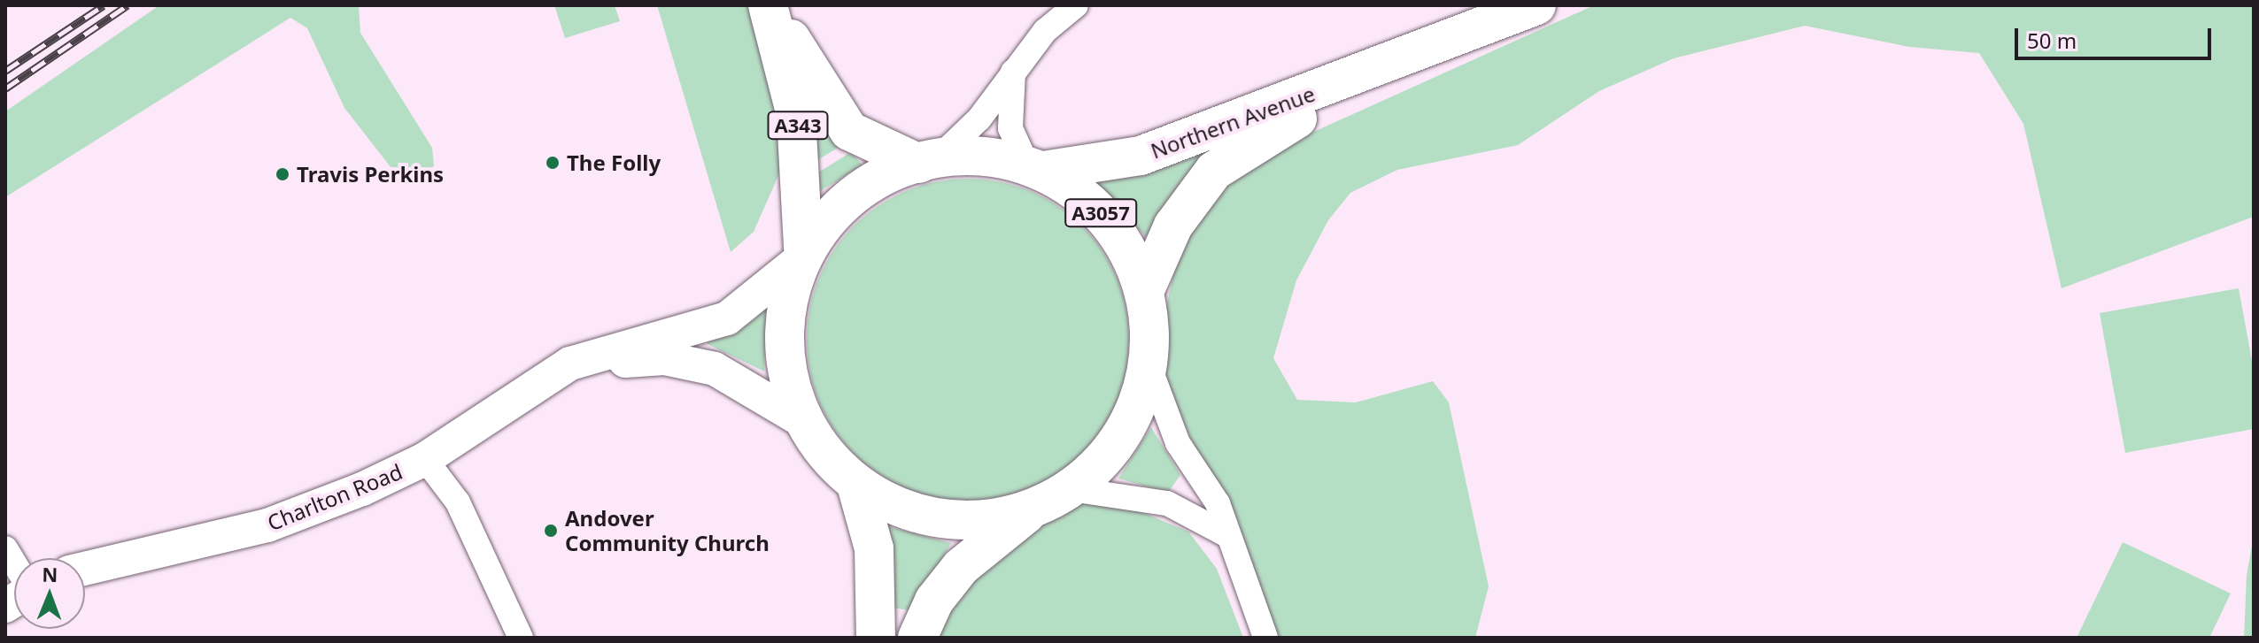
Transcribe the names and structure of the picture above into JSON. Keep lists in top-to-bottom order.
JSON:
{
  "streets": {
    "main road": ["Northern Avenue", "A343", "A3057"],
    "street": ["Charlton Road"]
  },
  "crossings": [
    ["Northern Avenue", "A3057"],
    ["A343", "A3057"],
    ["A343", "Charlton Road"],
    ["A3057", "Charlton Road"]
  ],
  "places": ["The Folly", "Travis Perkins", "Andover Community Church"],
  "scale_bar": "50 m",
  "north": "top"
}
